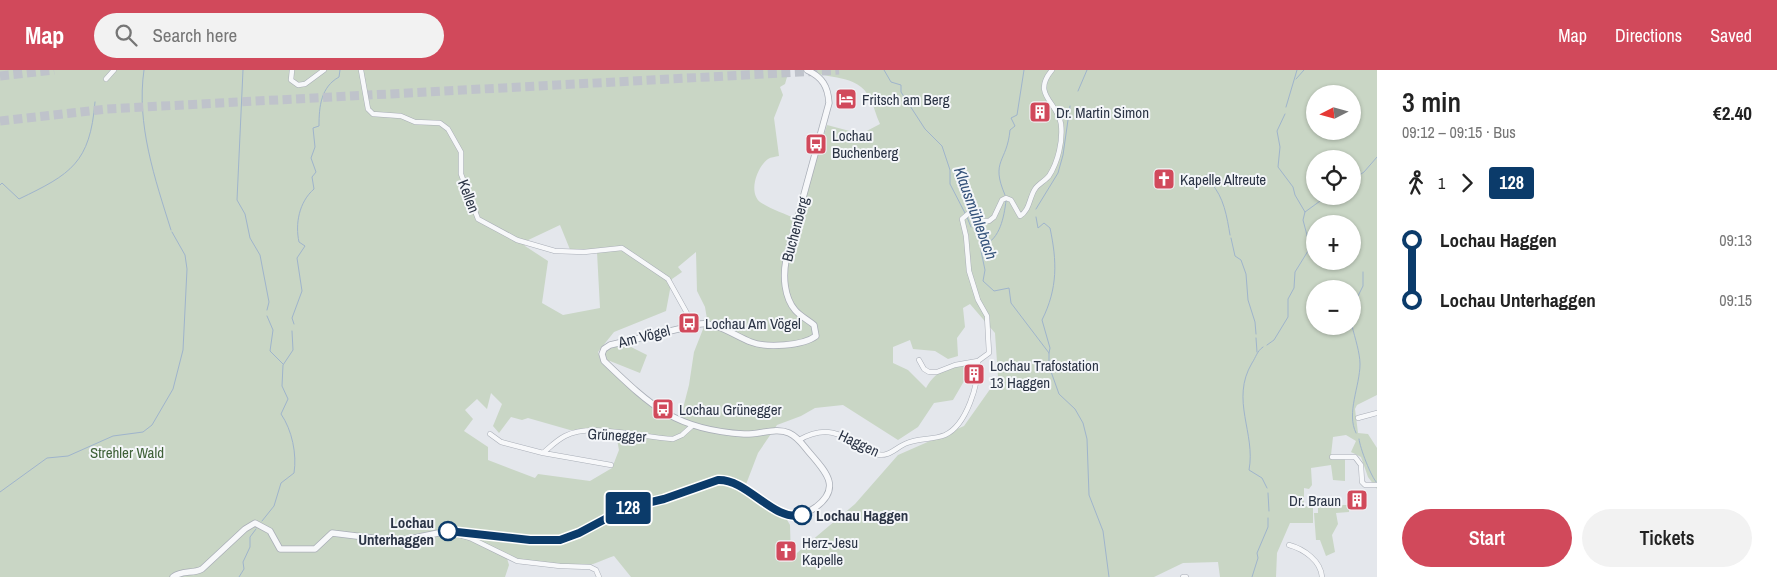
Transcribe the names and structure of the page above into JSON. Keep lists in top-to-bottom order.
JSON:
{
  "streets": {
    "street": [
      "Kellen",
      "Buchenberg",
      "Am Vögel",
      "Grünegger",
      "Haggen"
    ]
  },
  "crossings": [
    ["Kellen", "Am Vögel"],
    ["Buchenberg", "Am Vögel"],
    ["Am Vögel", "Grünegger"]
  ],
  "water": ["Klausmühlebach"],
  "parks": ["Strehler Wald"],
  "places": {
    "hotel": ["Fritsch am Berg"],
    "building": ["Dr. Martin Simon", "Lochau Trafostation 13 Haggen", "Dr. Braun"],
    "bus stop": ["Lochau Buchenberg", "Lochau Am Vögel", "Lochau Grünegger"],
    "church": ["Kapelle Altreute", "Herz-Jesu Kapelle"],
    "other": ["Lochau Haggen", "Lochau Unterhaggen"]
  },
  "lines": ["bus line 128"],
  "north": "left",
  "page": {
    "header": "Map",
    "search": "Search here",
    "nav": ["Map", "Directions", "Saved"],
    "on_map": "128",
    "heading": ["3 min", "09:12 – 09:15 · Bus", "€2.40"],
    "map_buttons": ["+", "−"],
    "legs": ["1", "128"],
    "list": [
      {
        "name": "Lochau Haggen",
        "value": "09:13"
      },
      {
        "name": "Lochau Unterhaggen",
        "value": "09:15"
      }
    ],
    "buttons": ["Start", "Tickets"]
  }
}
